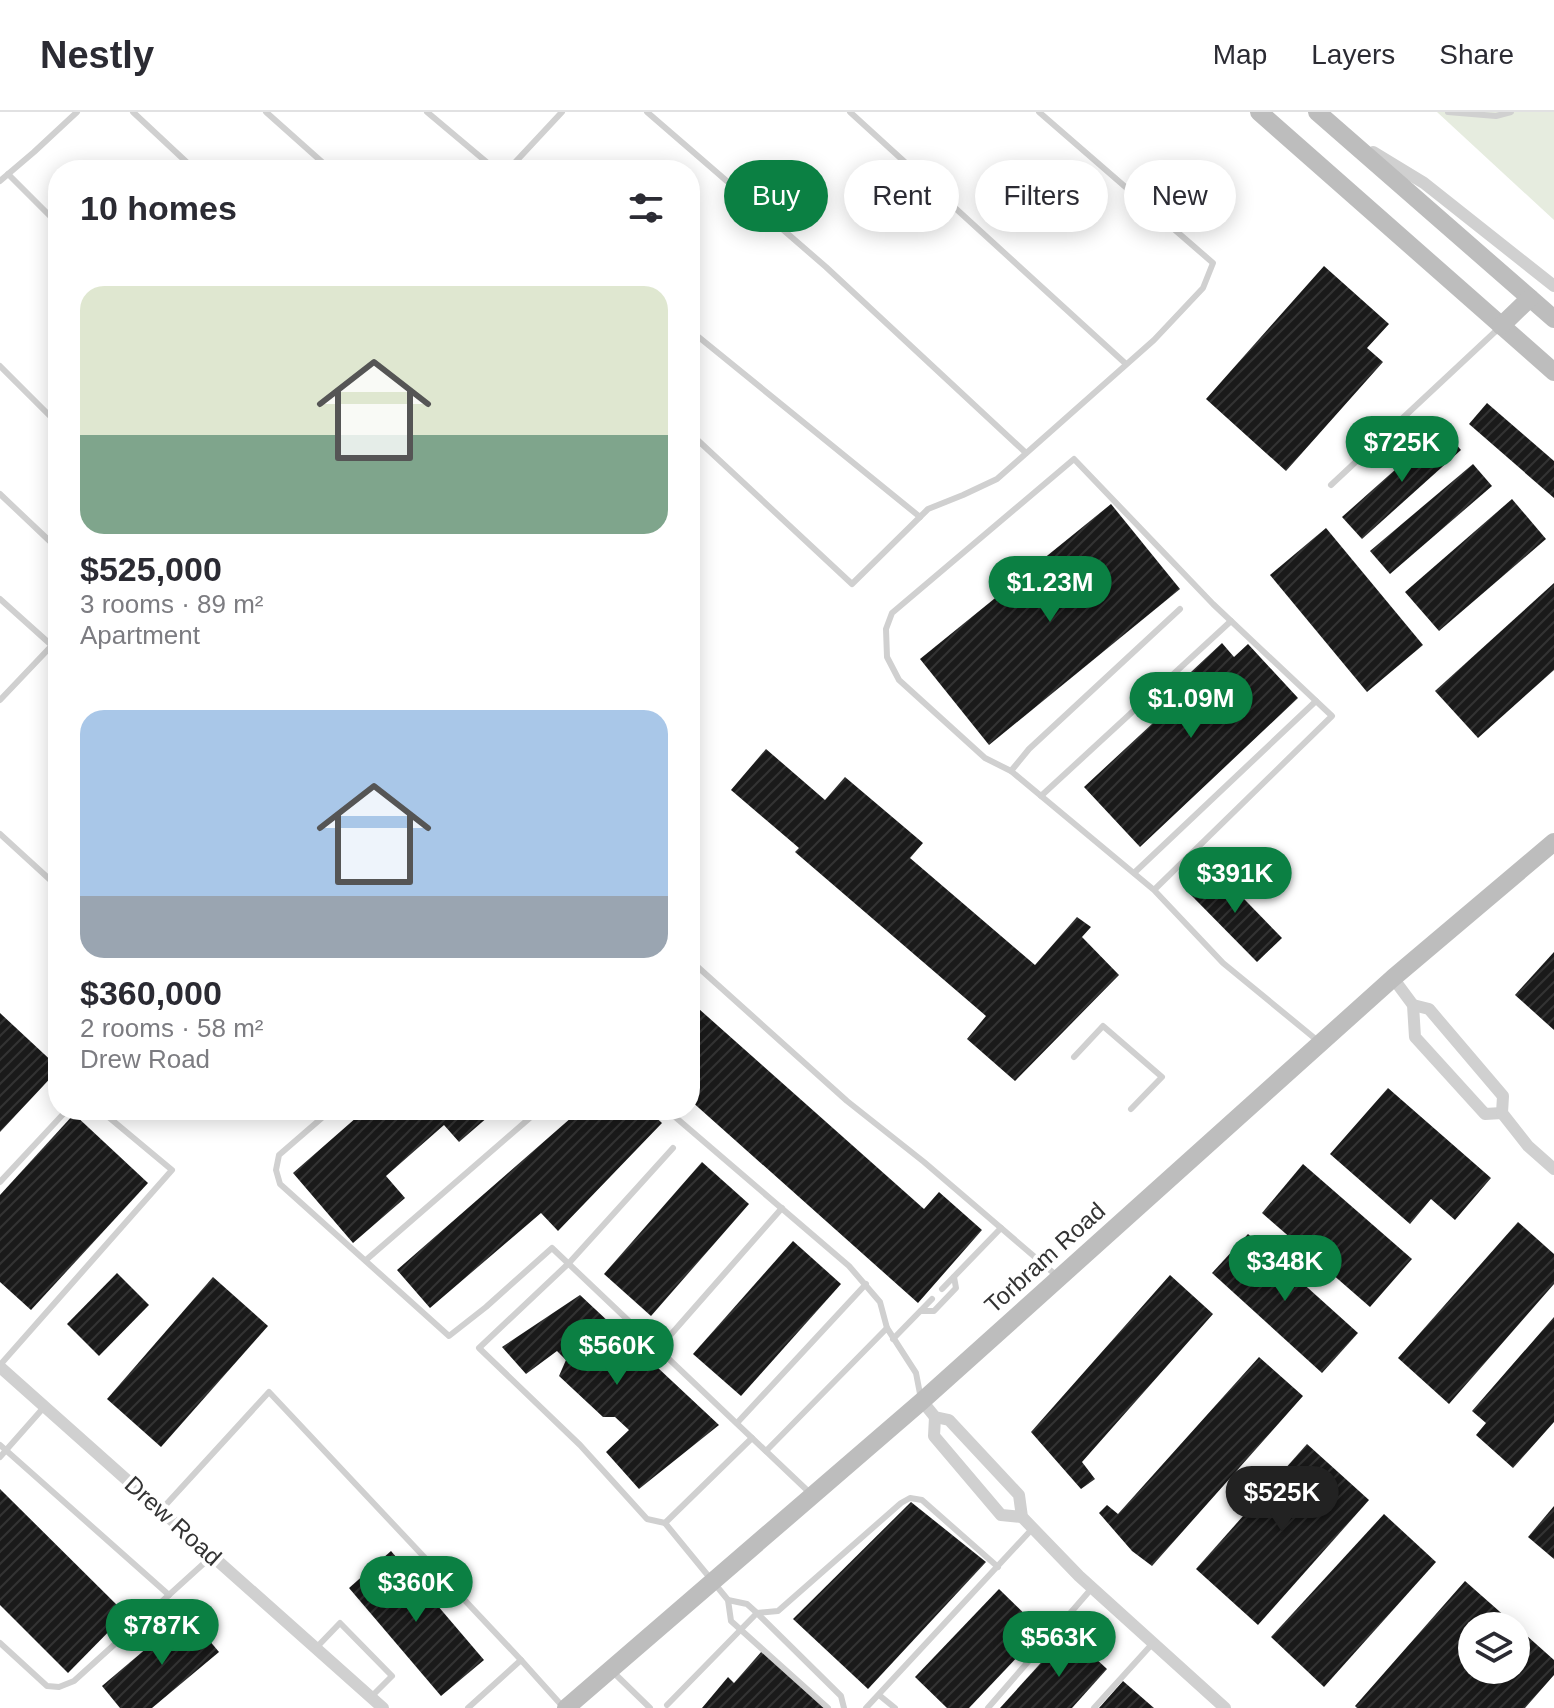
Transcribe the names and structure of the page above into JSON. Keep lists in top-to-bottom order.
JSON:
{
  "streets": {
    "main road": ["Torbram Road"],
    "street": ["Drew Road"]
  },
  "page": {
    "header": "Nestly",
    "nav": ["Map", "Layers", "Share"],
    "chip": [
      "Buy",
      "Rent",
      "Filters",
      "New"
    ],
    "heading": "10 homes",
    "list": [
      {
        "name": "$525,000",
        "note": "3 rooms · 89 m² · Apartment"
      },
      {
        "name": "$360,000",
        "note": "2 rooms · 58 m² · Drew Road"
      }
    ],
    "price": [
      "$725K",
      "$1.23M",
      "$1.09M",
      "$391K",
      "$348K",
      "$560K",
      "$525K",
      "$360K",
      "$787K",
      "$563K"
    ]
  }
}
